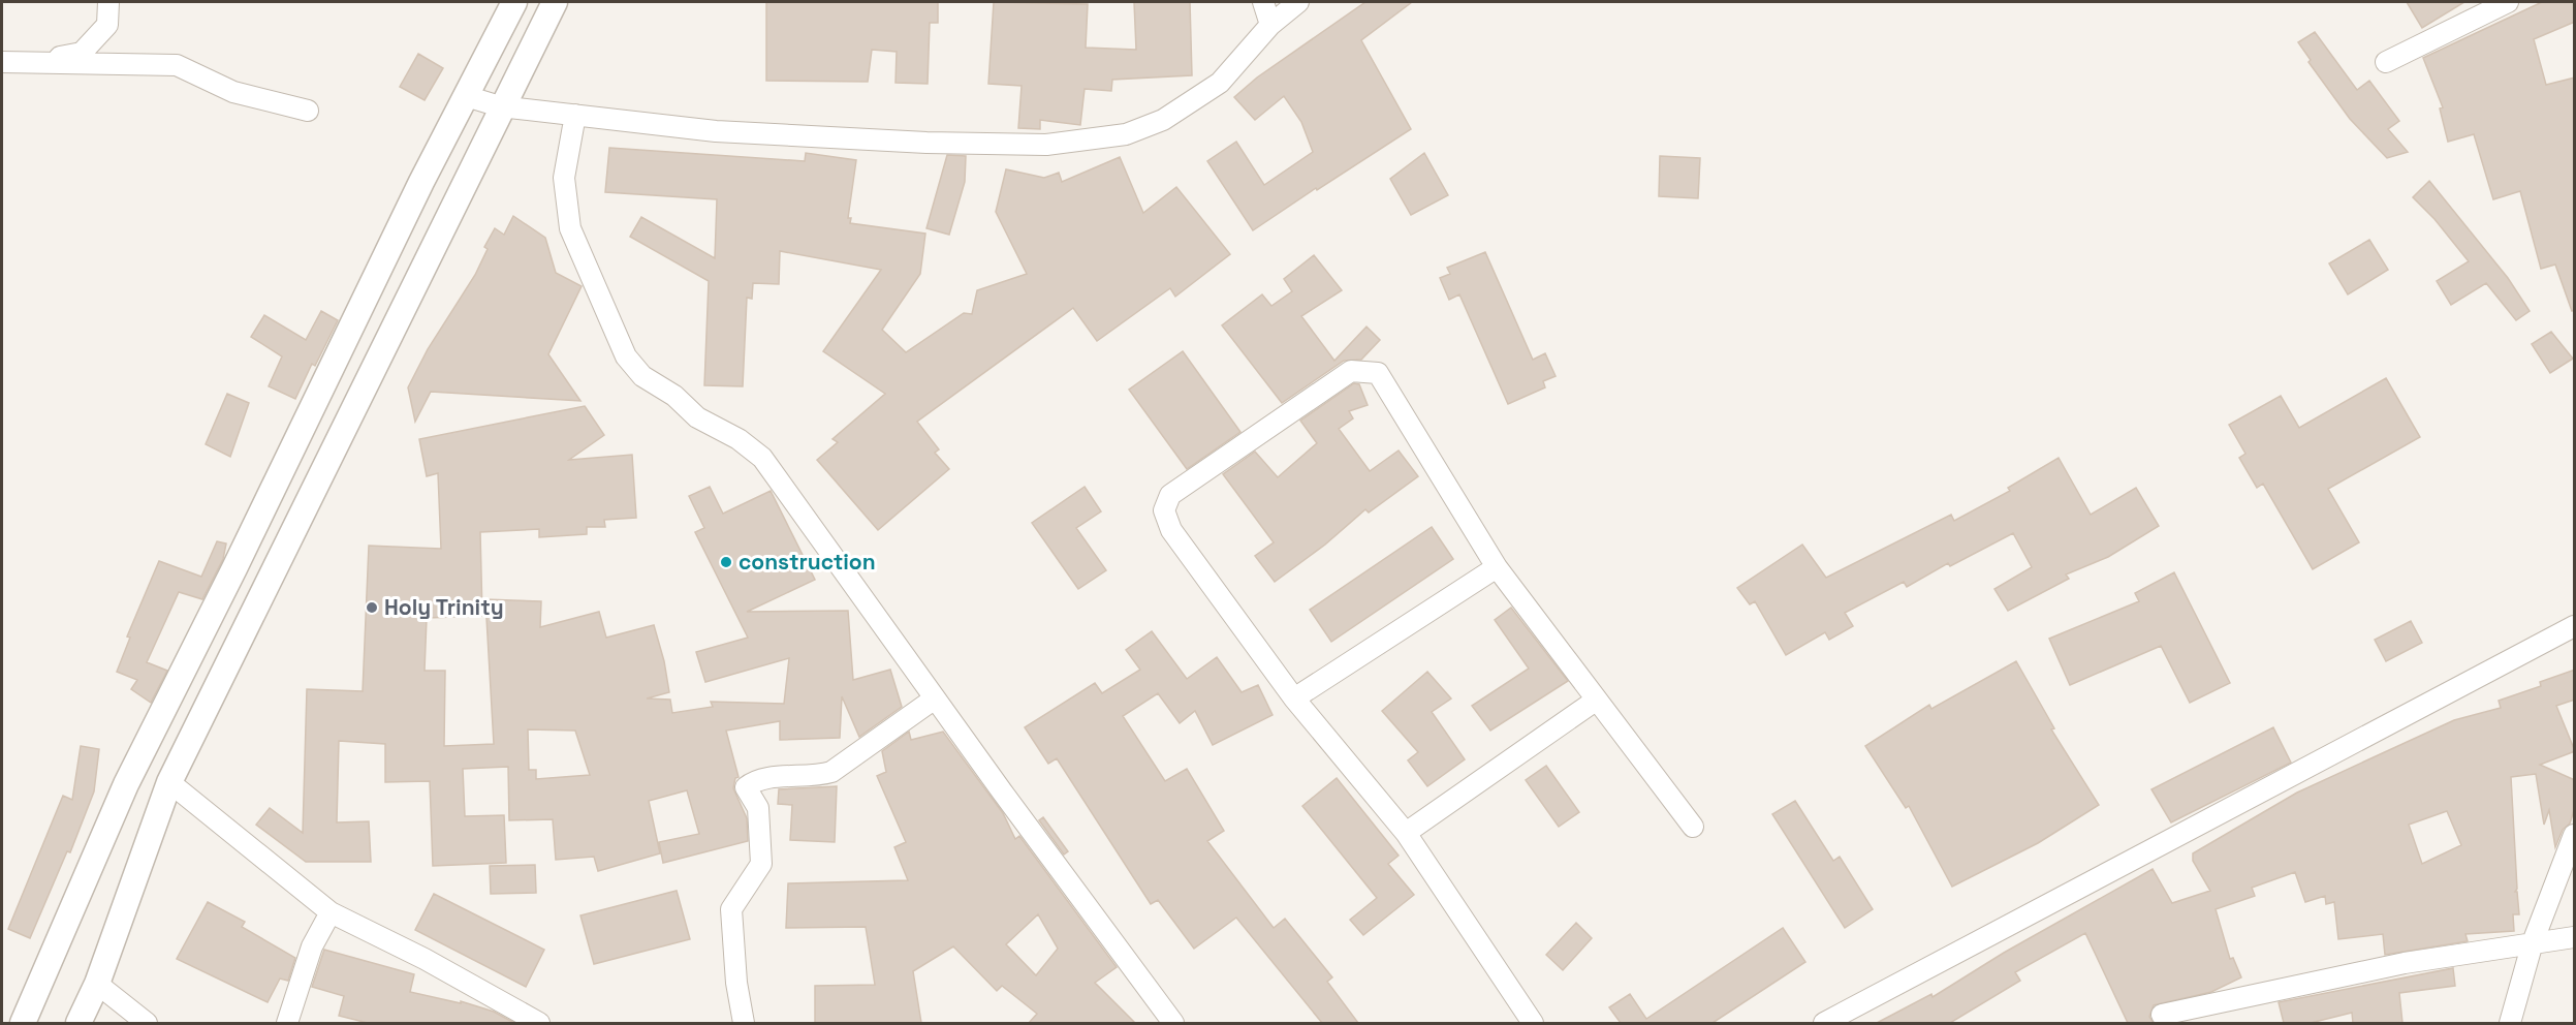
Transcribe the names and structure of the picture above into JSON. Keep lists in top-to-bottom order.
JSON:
{
  "places": ["construction", "Holy Trinity"]
}
